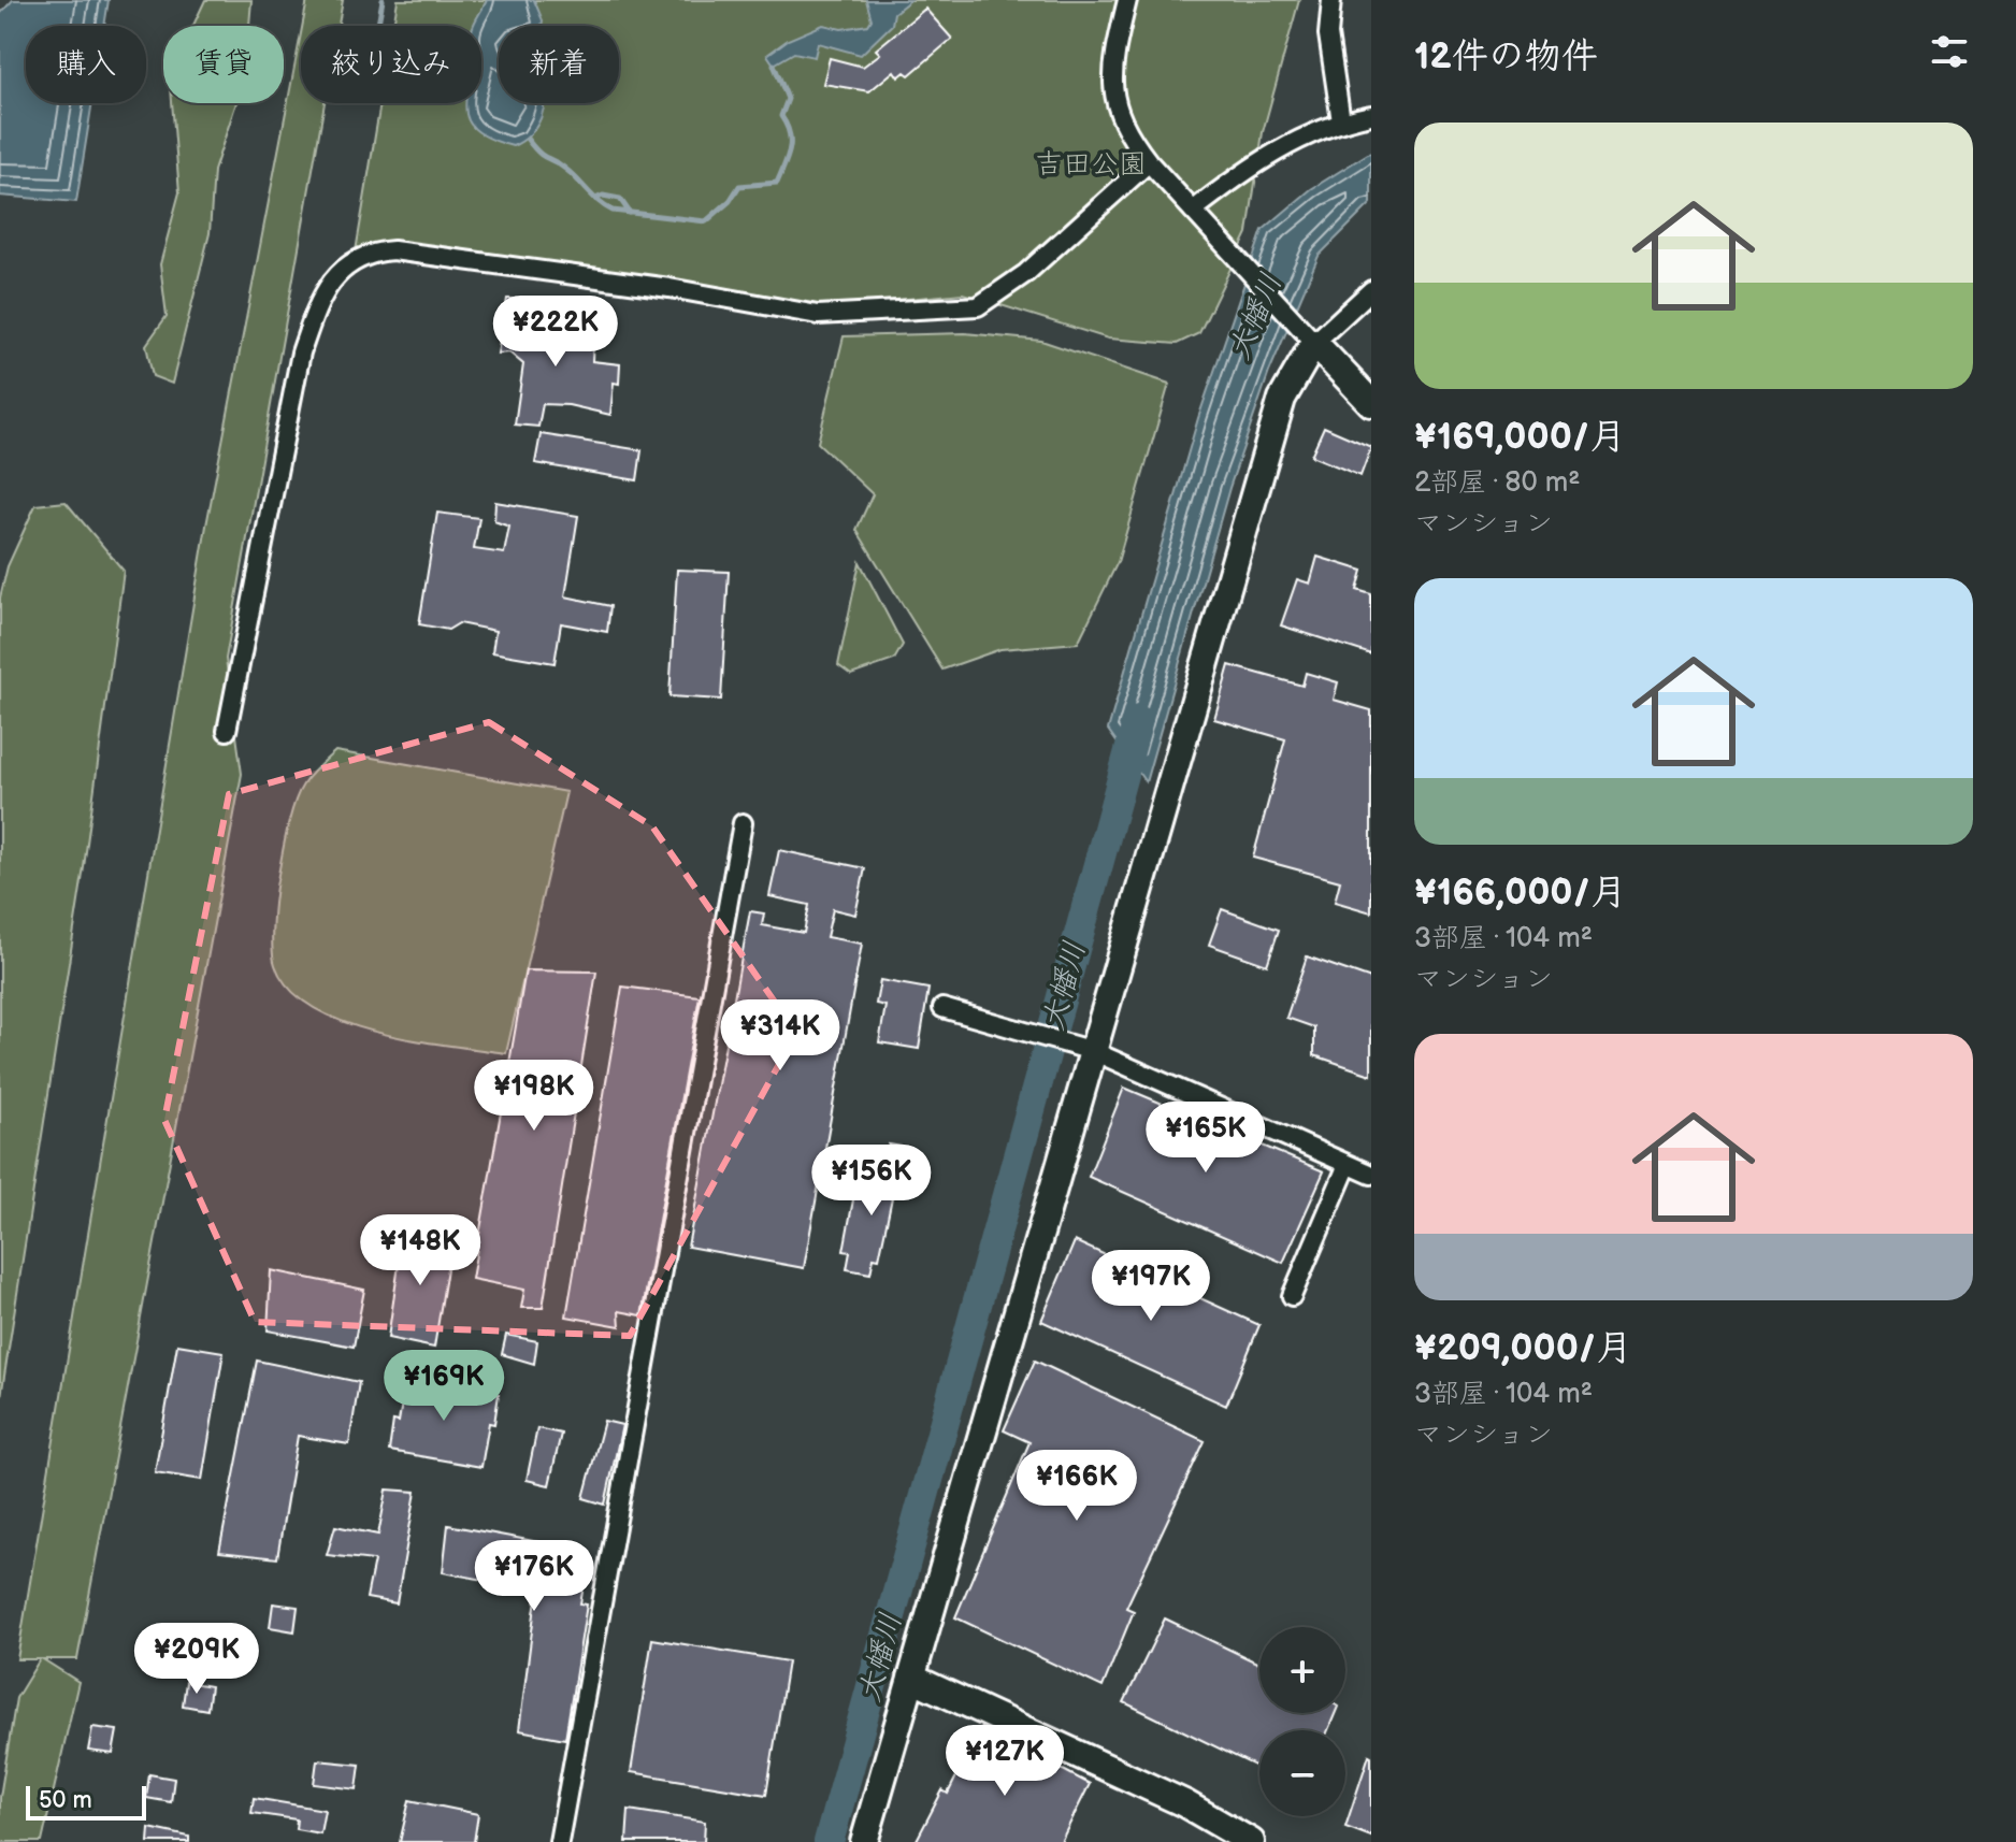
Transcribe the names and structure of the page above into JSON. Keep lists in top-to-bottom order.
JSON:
{
  "water": ["大幡川"],
  "parks": ["吉田公園"],
  "scale_bar": "50 m",
  "page": {
    "heading": "12件の物件",
    "chip": [
      "購入",
      "賃貸",
      "絞り込み",
      "新着"
    ],
    "list": [
      {
        "name": "¥169,000/月",
        "note": "2部屋 · 80 m² · マンション"
      },
      {
        "name": "¥166,000/月",
        "note": "3部屋 · 104 m² · マンション"
      },
      {
        "name": "¥209,000/月",
        "note": "3部屋 · 104 m² · マンション"
      }
    ],
    "price": [
      "¥222K",
      "¥314K",
      "¥198K",
      "¥165K",
      "¥156K",
      "¥148K",
      "¥197K",
      "¥169K",
      "¥166K",
      "¥176K",
      "¥209K",
      "¥127K"
    ],
    "map_buttons": ["+", "−"],
    "scale": "50 m"
  }
}
